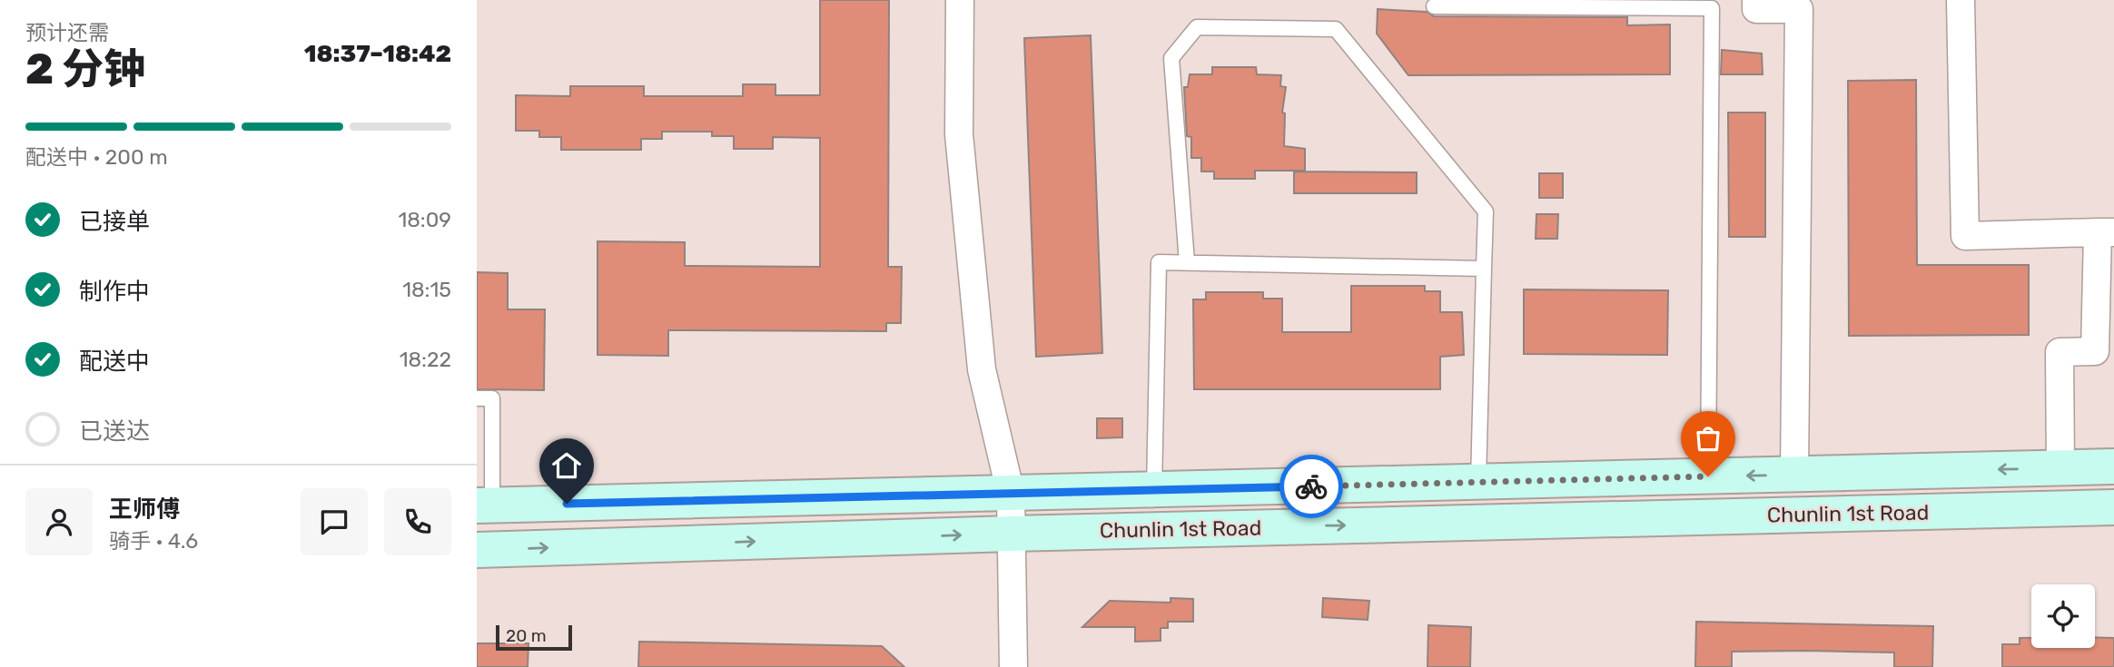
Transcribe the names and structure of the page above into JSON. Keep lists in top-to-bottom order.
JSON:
{
  "streets": {
    "main road": ["Chunlin 1st Road"]
  },
  "scale_bar": "20 m",
  "page": {
    "heading": ["2 分钟", "预计还需", "18:37–18:42"],
    "panel": ["王师傅", "骑手 · 4.6"],
    "bar": "配送中 · 200 m",
    "list": [
      ["已接单", "18:09"],
      ["制作中", "18:15"],
      ["配送中", "18:22"],
      "已送达"
    ],
    "scale": "20 m"
  }
}
